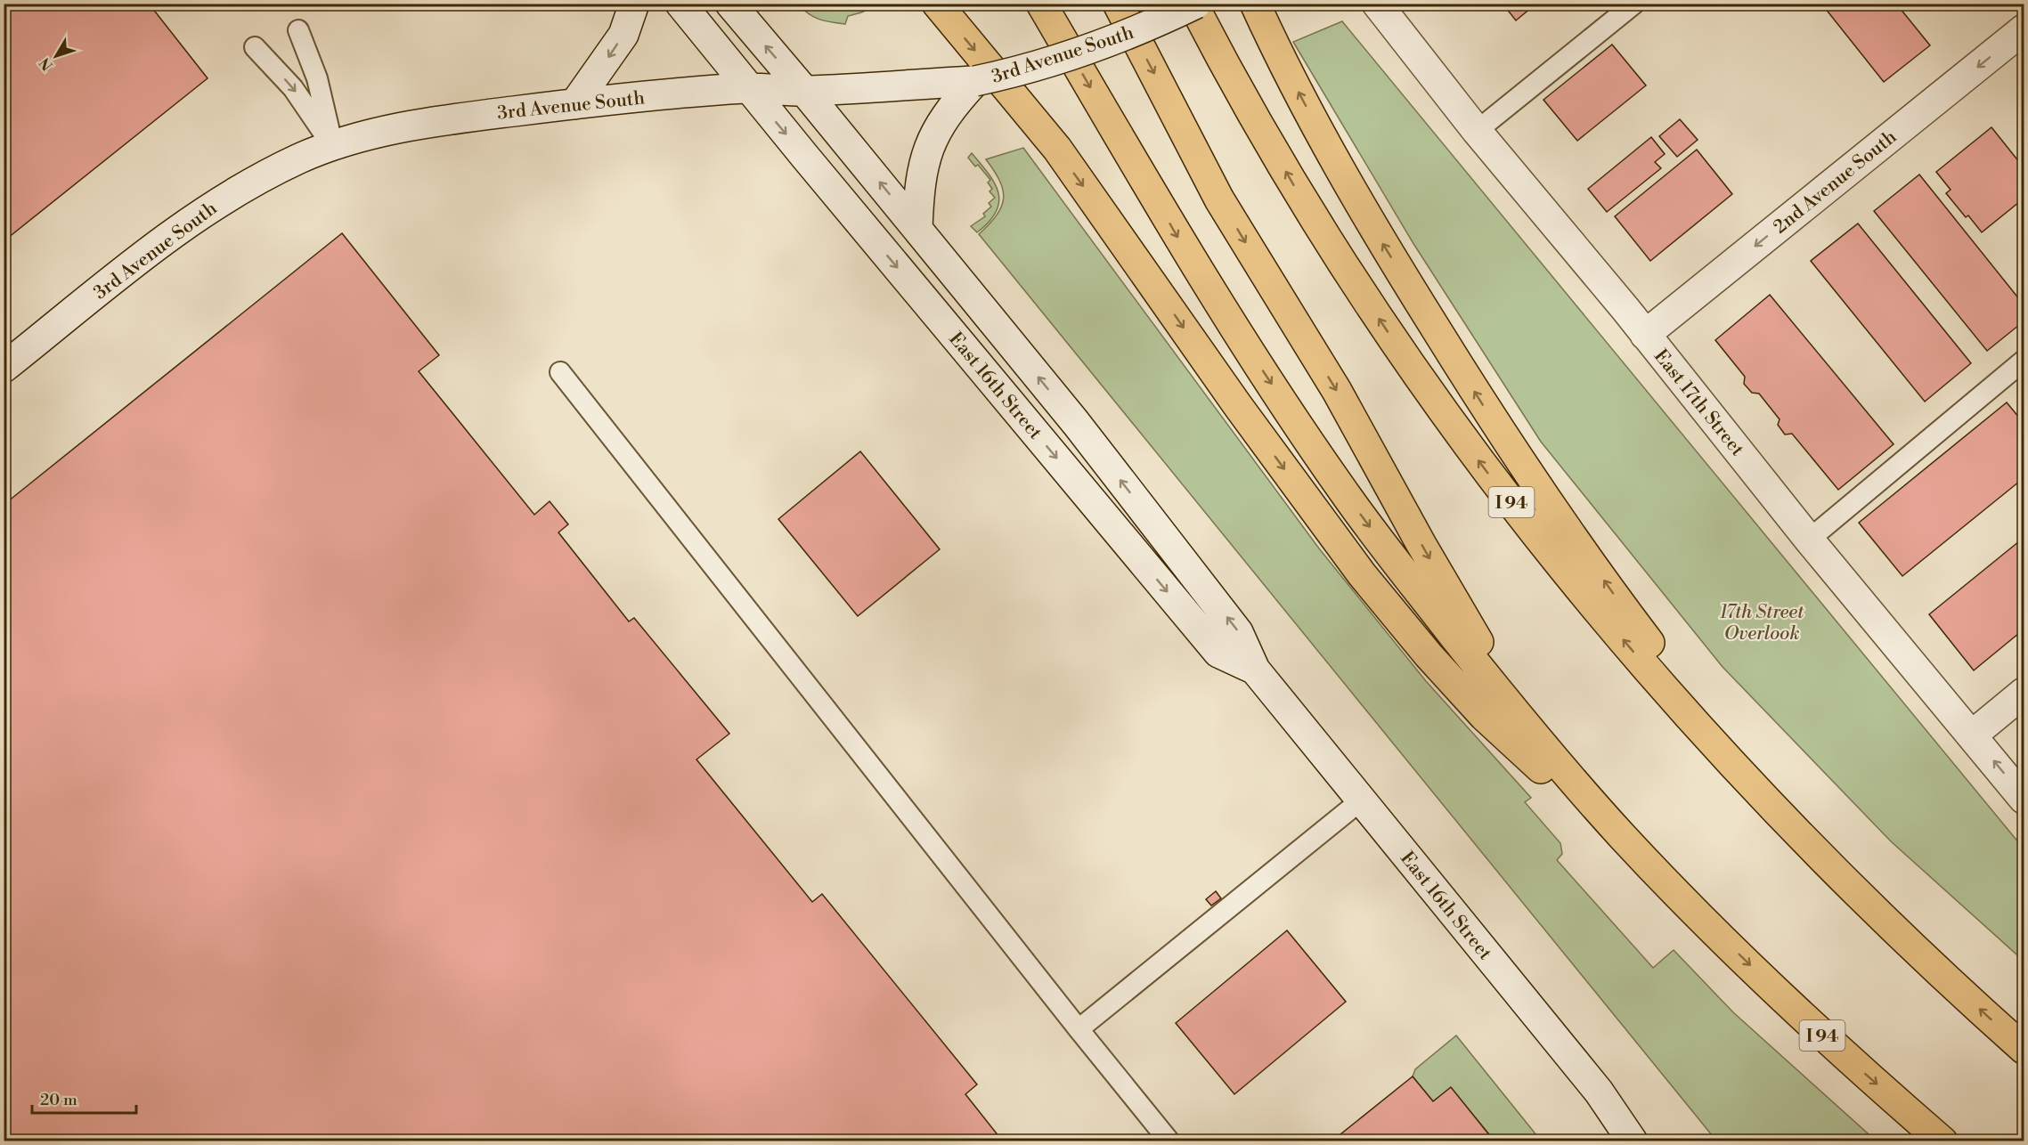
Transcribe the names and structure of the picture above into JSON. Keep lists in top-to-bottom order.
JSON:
{
  "streets": {
    "highway": ["I 94"],
    "street": [
      "3rd Avenue South",
      "2nd Avenue South",
      "East 16th Street",
      "East 17th Street"
    ]
  },
  "crossings": [
    ["3rd Avenue South", "East 16th Street"],
    ["3rd Avenue South", "I 94"],
    ["2nd Avenue South", "East 17th Street"]
  ],
  "one_way": ["2nd Avenue South"],
  "parks": ["17th Street Overlook"],
  "scale_bar": "20 m",
  "north": "bottom left"
}
